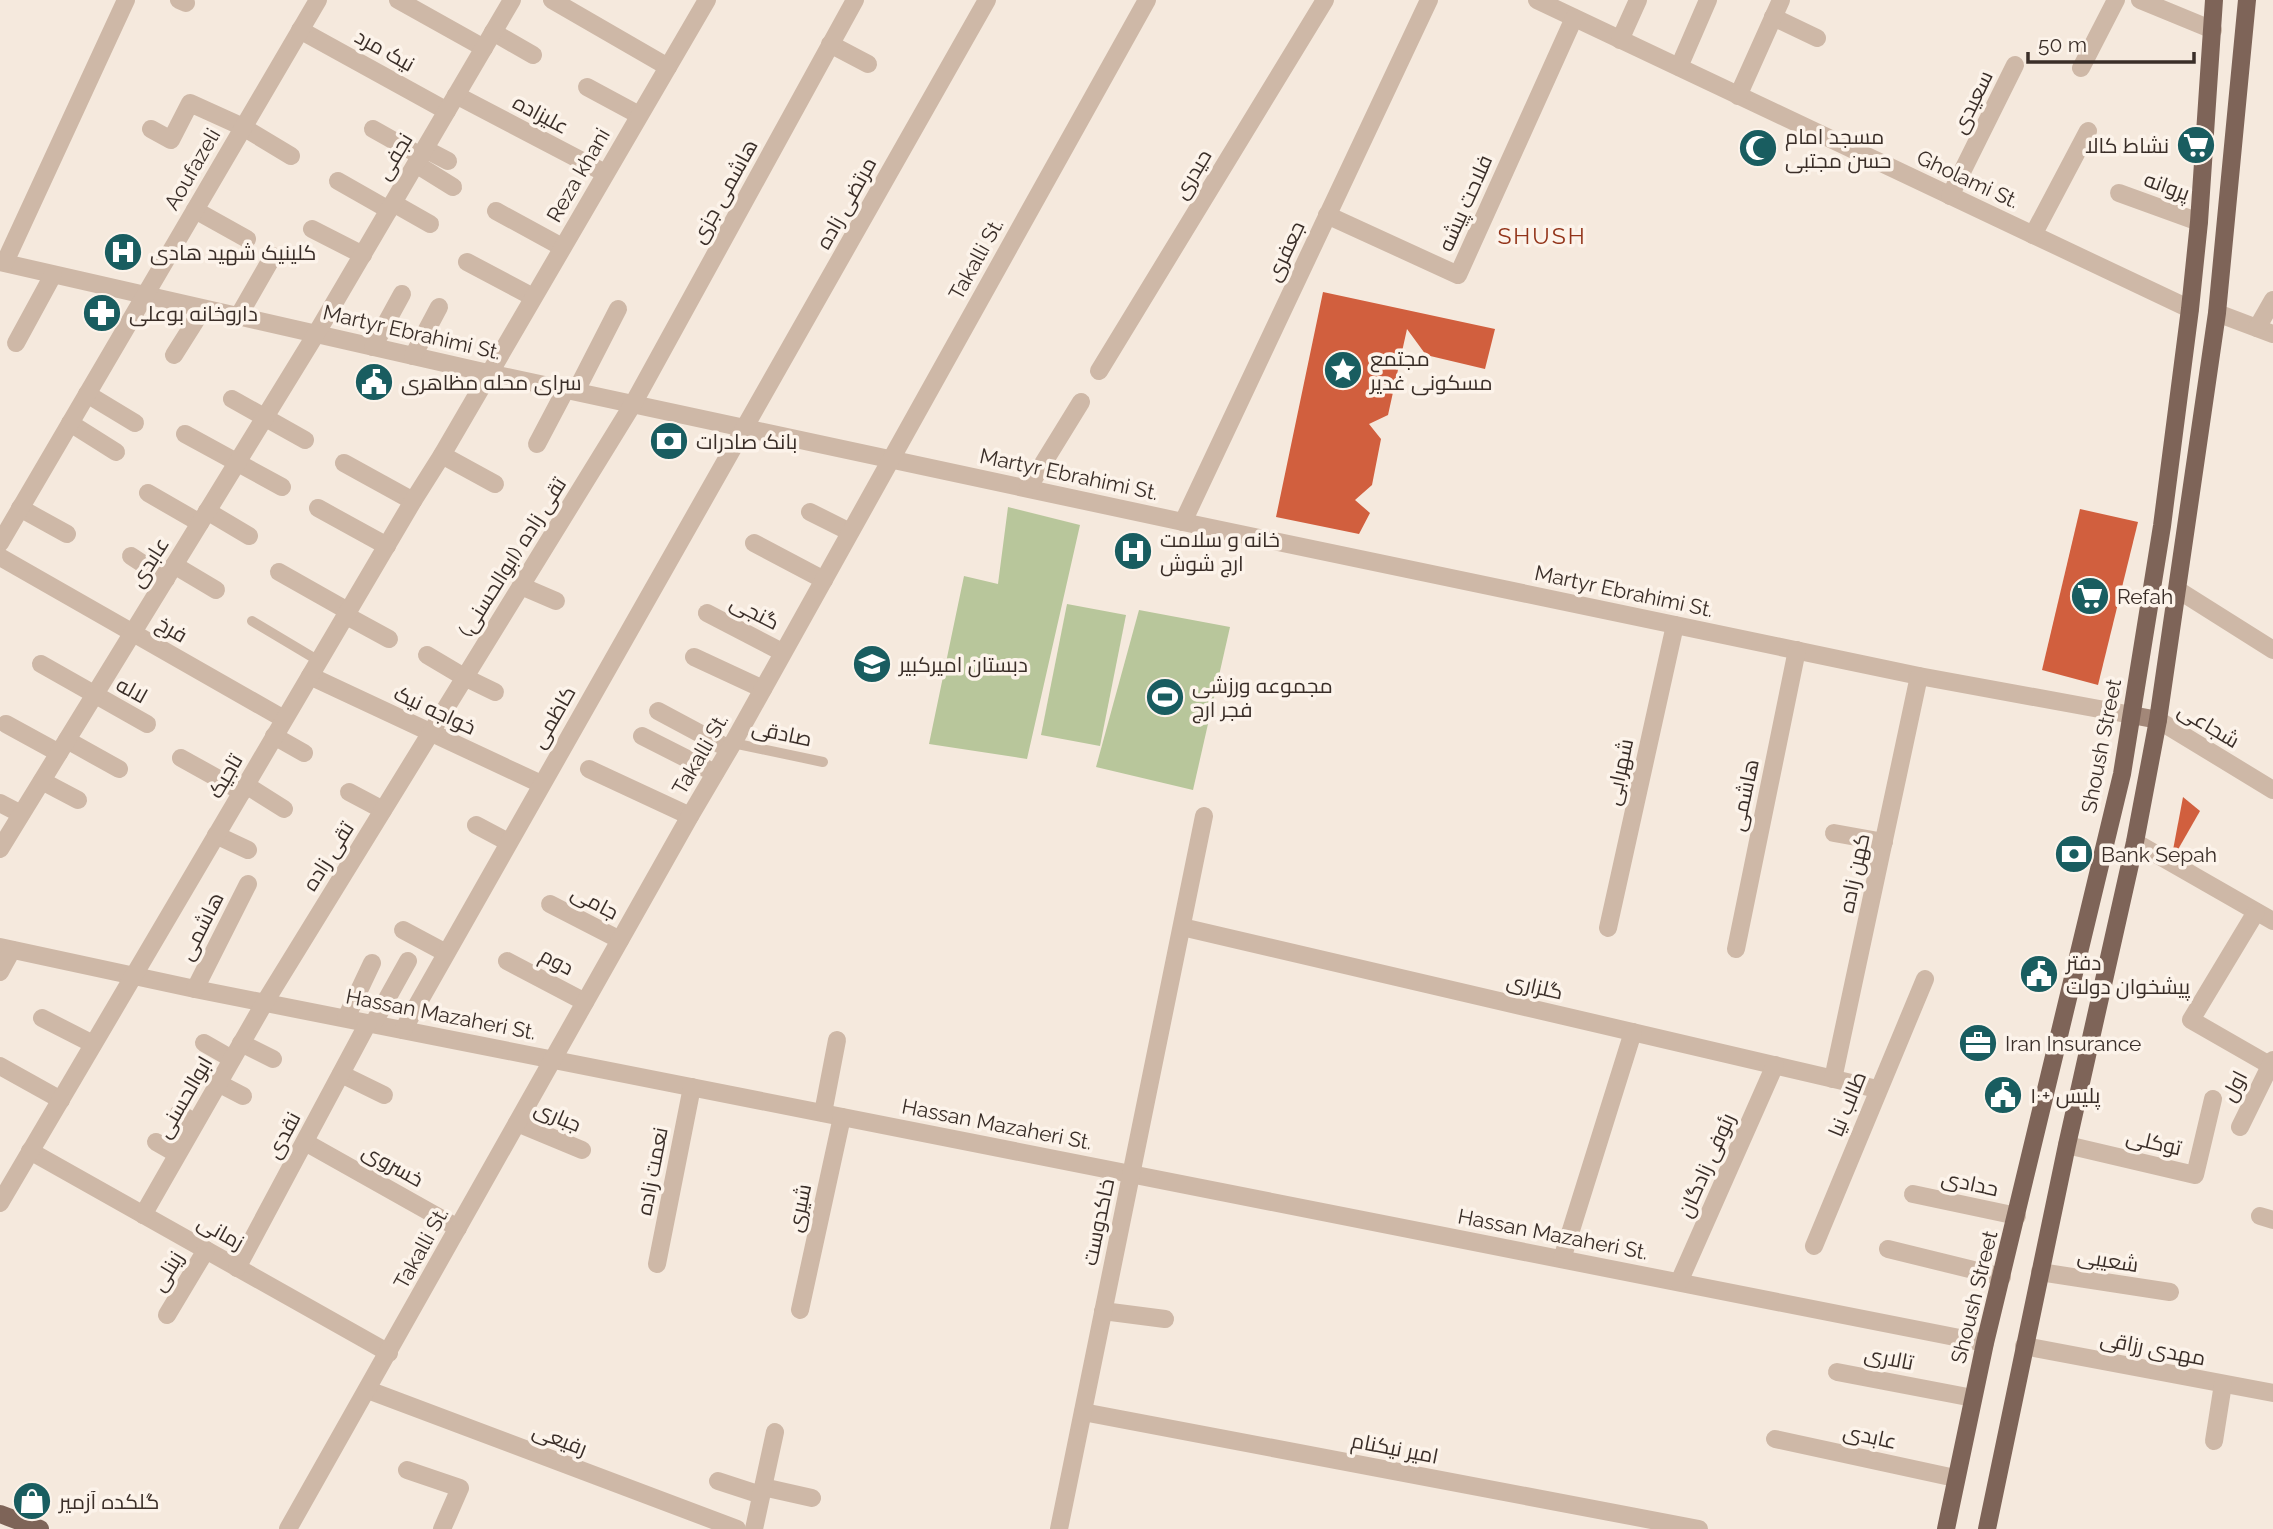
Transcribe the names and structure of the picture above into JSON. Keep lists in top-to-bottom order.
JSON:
{
  "streets": {
    "main road": ["Shoush Street"],
    "street": [
      "نیک مرد",
      "سعیدی",
      "علیزاده",
      "نجفی",
      "Aoufazeli",
      "حیدری",
      "Reza khani",
      "Gholami St.",
      "پروانه",
      "هاشمی جزی",
      "مرتضی زاده",
      "فلاحت پیشه",
      "جعفری",
      "Takalli St.",
      "Martyr Ebrahimi St.",
      "تقی زاده (ابوالحسنی)",
      "عابدی",
      "گنجی",
      "فرخ",
      "لاله",
      "خواجه نیک",
      "کاظمی",
      "شجاعی",
      "شهرابی",
      "تاجیک",
      "هاشمی",
      "تقی زاده",
      "کهن زاده",
      "جامی",
      "دوم",
      "گلزاری",
      "Hassan Mazaheri St.",
      "اول",
      "ابوالحسنی",
      "طالب نیا",
      "جباری",
      "نقدی",
      "توکلی",
      "خسروی",
      "رئوفی زادگان",
      "نعمت زاده",
      "حدادی",
      "شیری",
      "خاکدوست",
      "زمانی",
      "شعیبی",
      "زینلی",
      "مهدی رزاقی",
      "تالاری",
      "رفیعی",
      "امیر نیکنام"
    ],
    "lane": ["صادقی"]
  },
  "crossings": [
    ["نیک مرد", "علیزاده"],
    ["نیک مرد", "نجفی"],
    ["نیک مرد", "Aoufazeli"],
    ["سعیدی", "Gholami St."],
    ["علیزاده", "نجفی"],
    ["علیزاده", "Reza khani"],
    ["نجفی", "Martyr Ebrahimi St."],
    ["نجفی", "عابدی"],
    ["Aoufazeli", "Martyr Ebrahimi St."],
    ["Reza khani", "Martyr Ebrahimi St."],
    ["Reza khani", "تاجیک"],
    ["Gholami St.", "فلاحت پیشه"],
    ["Gholami St.", "Shoush Street"],
    ["پروانه", "Shoush Street"],
    ["هاشمی جزی", "Martyr Ebrahimi St."],
    ["هاشمی جزی", "تقی زاده (ابوالحسنی)"],
    ["مرتضی زاده", "Martyr Ebrahimi St."],
    ["مرتضی زاده", "کاظمی"],
    ["فلاحت پیشه", "جعفری"],
    ["جعفری", "Martyr Ebrahimi St."],
    ["Takalli St.", "Martyr Ebrahimi St."],
    ["Takalli St.", "گنجی"],
    ["Takalli St.", "صادقی"],
    ["Takalli St.", "جامی"],
    ["Takalli St.", "دوم"],
    ["Takalli St.", "Hassan Mazaheri St."],
    ["Takalli St.", "جباری"],
    ["Takalli St.", "خسروی"],
    ["Takalli St.", "زمانی"],
    ["Takalli St.", "رفیعی"],
    ["Martyr Ebrahimi St.", "تقی زاده (ابوالحسنی)"],
    ["Martyr Ebrahimi St.", "عابدی"],
    ["Martyr Ebrahimi St.", "کاظمی"],
    ["Martyr Ebrahimi St.", "Shoush Street"],
    ["Martyr Ebrahimi St.", "شهرابی"],
    ["Martyr Ebrahimi St.", "تاجیک"],
    ["Martyr Ebrahimi St.", "هاشمی"],
    ["Martyr Ebrahimi St.", "کهن زاده"],
    ["تقی زاده (ابوالحسنی)", "خواجه نیک"],
    ["تقی زاده (ابوالحسنی)", "تقی زاده"],
    ["عابدی", "فرخ"],
    ["عابدی", "لاله"],
    ["عابدی", "Shoush Street"],
    ["فرخ", "تاجیک"],
    ["خواجه نیک", "کاظمی"],
    ["خواجه نیک", "تاجیک"],
    ["خواجه نیک", "تقی زاده"],
    ["کاظمی", "Hassan Mazaheri St."],
    ["Shoush Street", "Hassan Mazaheri St."],
    ["Shoush Street", "حدادی"],
    ["Shoush Street", "تالاری"],
    ["تاجیک", "Hassan Mazaheri St."],
    ["تاجیک", "زمانی"],
    ["هاشمی", "Hassan Mazaheri St."],
    ["تقی زاده", "Hassan Mazaheri St."],
    ["تقی زاده", "ابوالحسنی"],
    ["کهن زاده", "گلزاری"],
    ["گلزاری", "طالب نیا"],
    ["گلزاری", "رئوفی زادگان"],
    ["گلزاری", "خاکدوست"],
    ["Hassan Mazaheri St.", "ابوالحسنی"],
    ["Hassan Mazaheri St.", "نقدی"],
    ["Hassan Mazaheri St.", "رئوفی زادگان"],
    ["Hassan Mazaheri St.", "نعمت زاده"],
    ["Hassan Mazaheri St.", "شیری"],
    ["Hassan Mazaheri St.", "خاکدوست"],
    ["ابوالحسنی", "زمانی"],
    ["نقدی", "خسروی"],
    ["نقدی", "زمانی"],
    ["خاکدوست", "امیر نیکنام"],
    ["زمانی", "زینلی"]
  ],
  "districts": ["SHUSH"],
  "places": {
    "supermarket": ["نشاط کالا", "Refah"],
    "mosque": ["مسجد امام حسن مجتبی"],
    "hospital": ["کلینیک شهید هادی", "خانه و سلامت ارج شوش"],
    "pharmacy": ["داروخانه بوعلی"],
    "place": ["مجتمع مسکونی غدیر"],
    "public building": ["سرای محله مظاهری", "دفتر پیشخوان دولت", "پلیس +۱۰"],
    "bank": ["بانک صادرات", "Bank Sepah"],
    "school or university": ["دبستان امیرکبیر"],
    "sports": ["مجموعه ورزشی فجر ارج"],
    "office": ["Iran Insurance"],
    "shop": ["گلكده آزمير"]
  },
  "scale_bar": "50 m"
}
